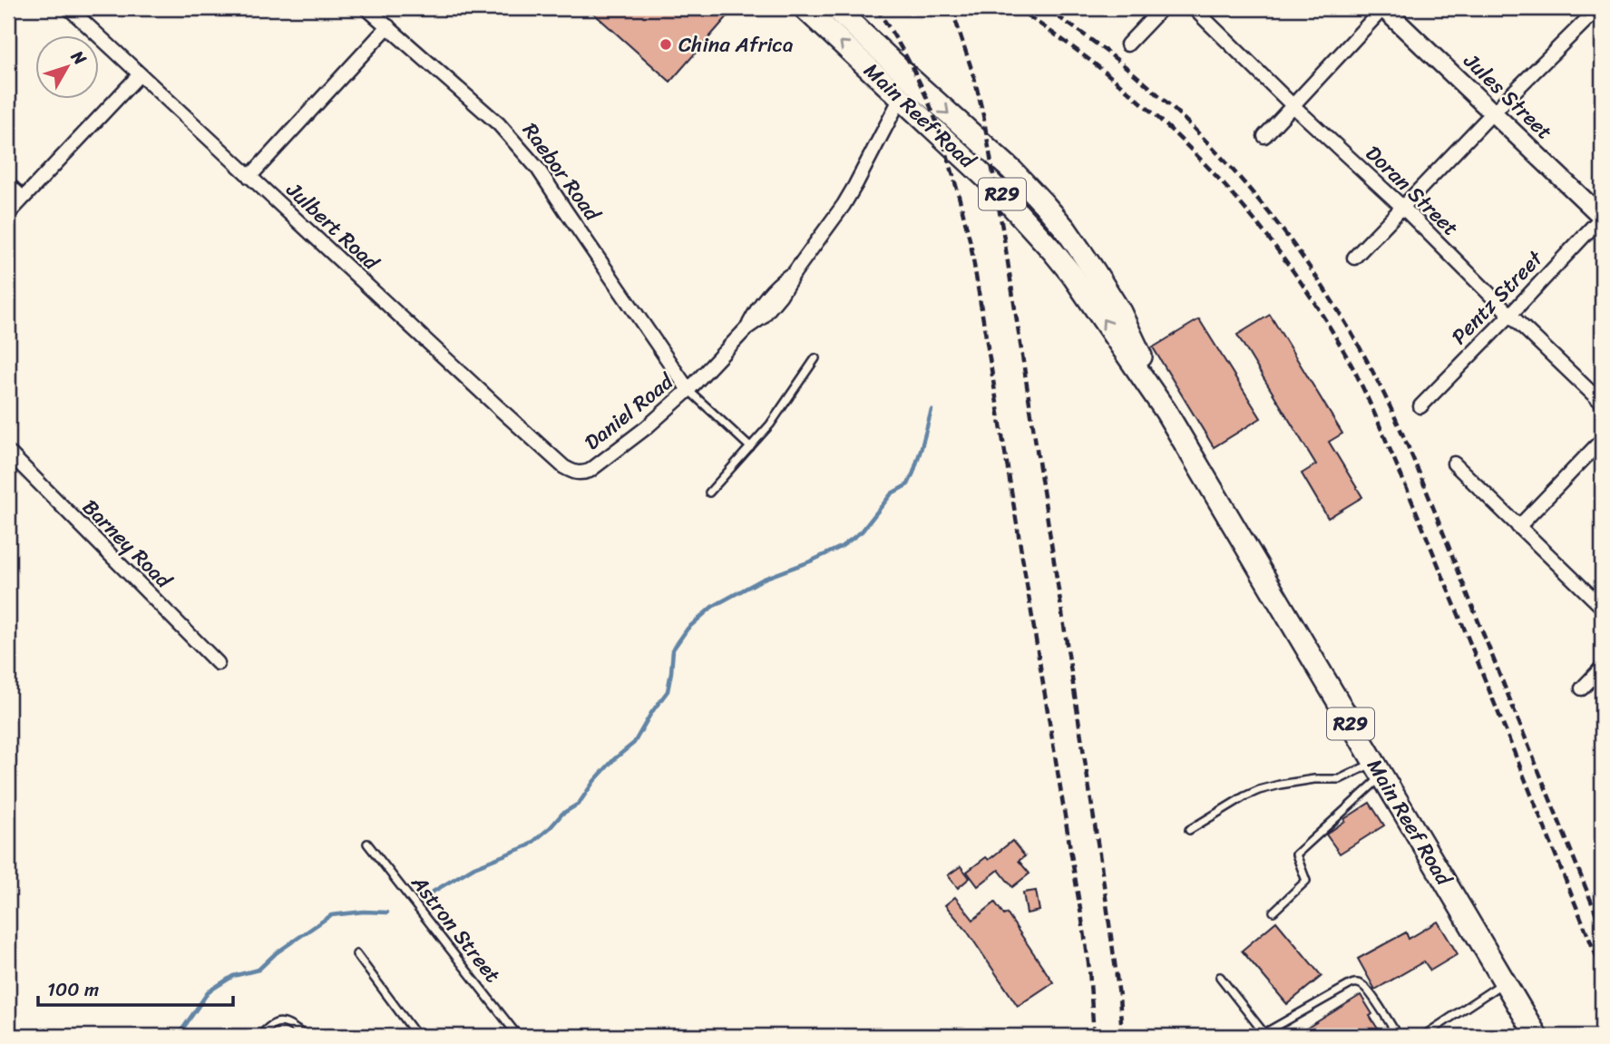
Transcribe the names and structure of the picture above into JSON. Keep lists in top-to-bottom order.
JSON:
{
  "streets": {
    "main road": ["Jules Street", "Main Reef Road", "R29"],
    "street": [
      "Raebor Road",
      "Doran Street",
      "Julbert Road",
      "Pentz Street",
      "Daniel Road",
      "Barney Road"
    ],
    "lane": ["Astron Street"]
  },
  "crossings": [
    ["Jules Street", "Pentz Street"],
    ["Main Reef Road", "Daniel Road"],
    ["Raebor Road", "Daniel Road"],
    ["Doran Street", "Pentz Street"],
    ["Julbert Road", "Daniel Road"]
  ],
  "places": ["China Africa"],
  "scale_bar": "100 m",
  "north": "top right"
}
